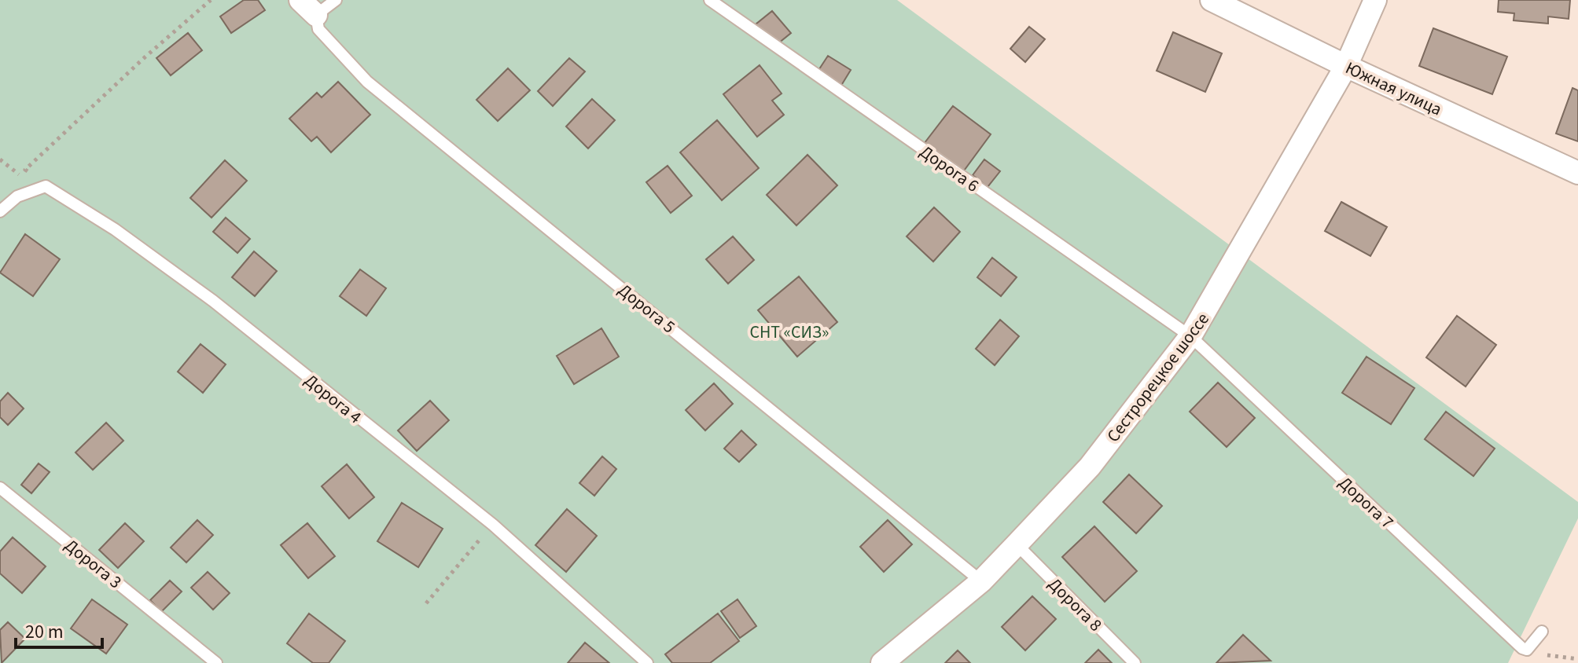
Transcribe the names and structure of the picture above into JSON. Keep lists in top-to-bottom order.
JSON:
{
  "streets": {
    "street": ["Южная улица", "Сестрорецкое шоссе"],
    "lane": [
      "Дорога 6",
      "Дорога 5",
      "Дорога 4",
      "Дорога 7",
      "Дорога 3",
      "Дорога 8"
    ]
  },
  "crossings": [
    ["Южная улица", "Сестрорецкое шоссе"],
    ["Дорога 6", "Сестрорецкое шоссе"],
    ["Дорога 6", "Дорога 7"],
    ["Дорога 5", "Сестрорецкое шоссе"],
    ["Сестрорецкое шоссе", "Дорога 7"],
    ["Сестрорецкое шоссе", "Дорога 8"]
  ],
  "parks": ["СНТ «СИЗ»"],
  "scale_bar": "20 m"
}
